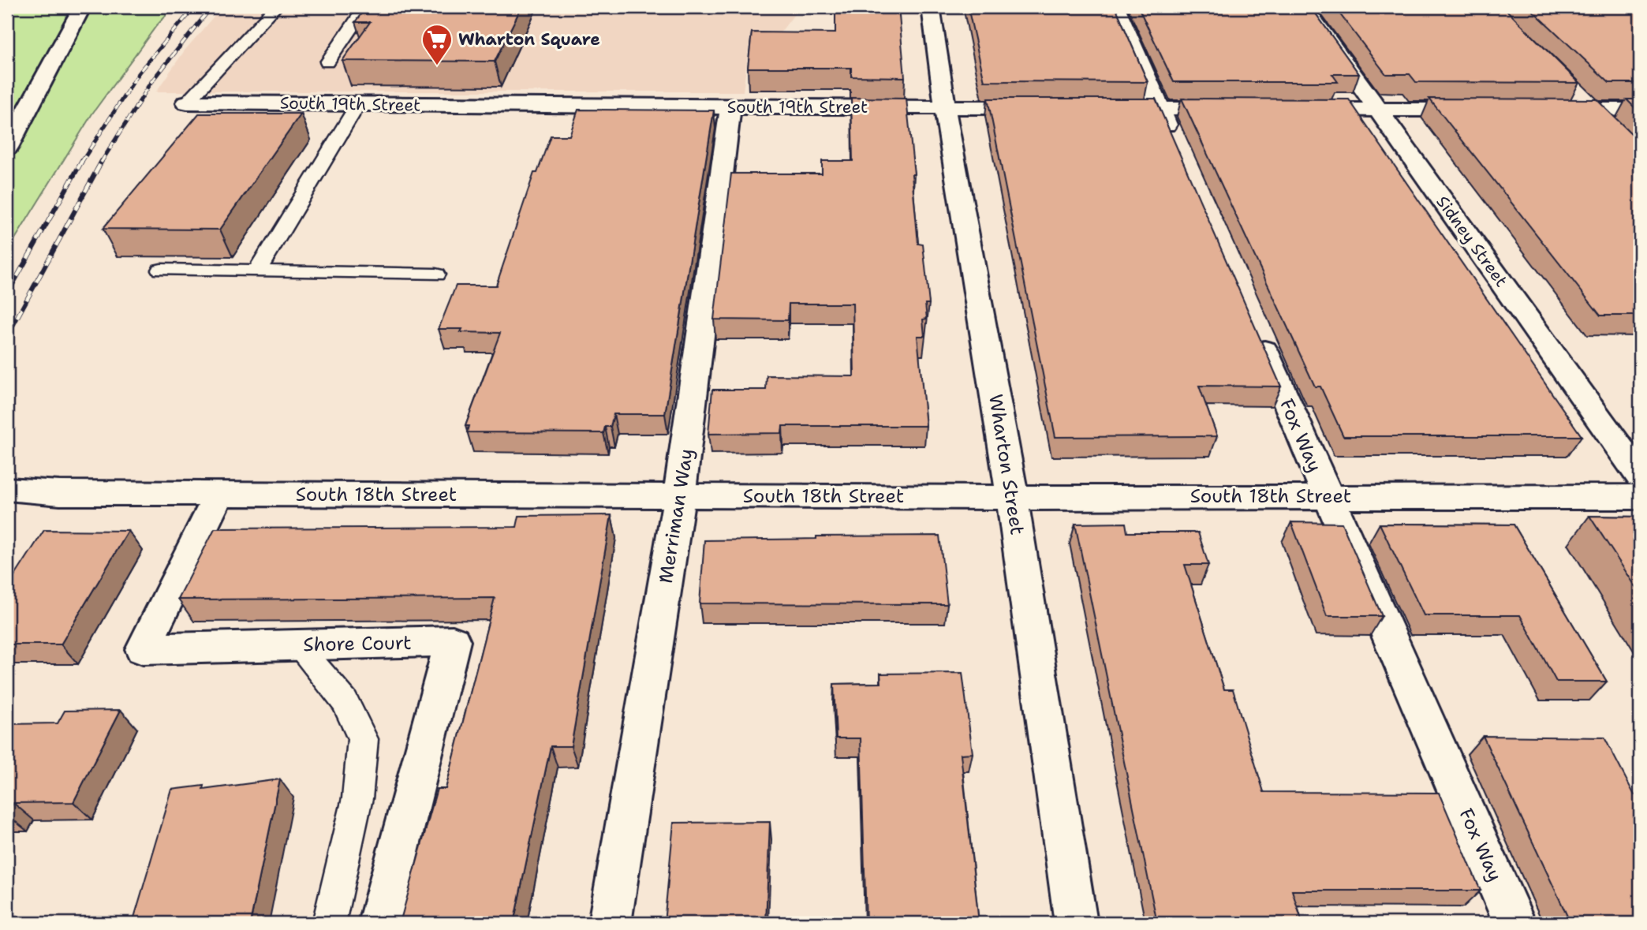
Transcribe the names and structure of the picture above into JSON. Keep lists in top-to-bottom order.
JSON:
{
  "streets": {
    "street": [
      "South 19th Street",
      "Sidney Street",
      "Fox Way",
      "Wharton Street",
      "South 18th Street",
      "Merriman Way",
      "Shore Court"
    ]
  },
  "crossings": [
    ["South 19th Street", "Wharton Street"],
    ["South 19th Street", "Merriman Way"],
    ["Fox Way", "South 18th Street"],
    ["Wharton Street", "South 18th Street"],
    ["South 18th Street", "Merriman Way"],
    ["South 18th Street", "Shore Court"]
  ],
  "places": {
    "supermarket": ["Wharton Square"]
  }
}
